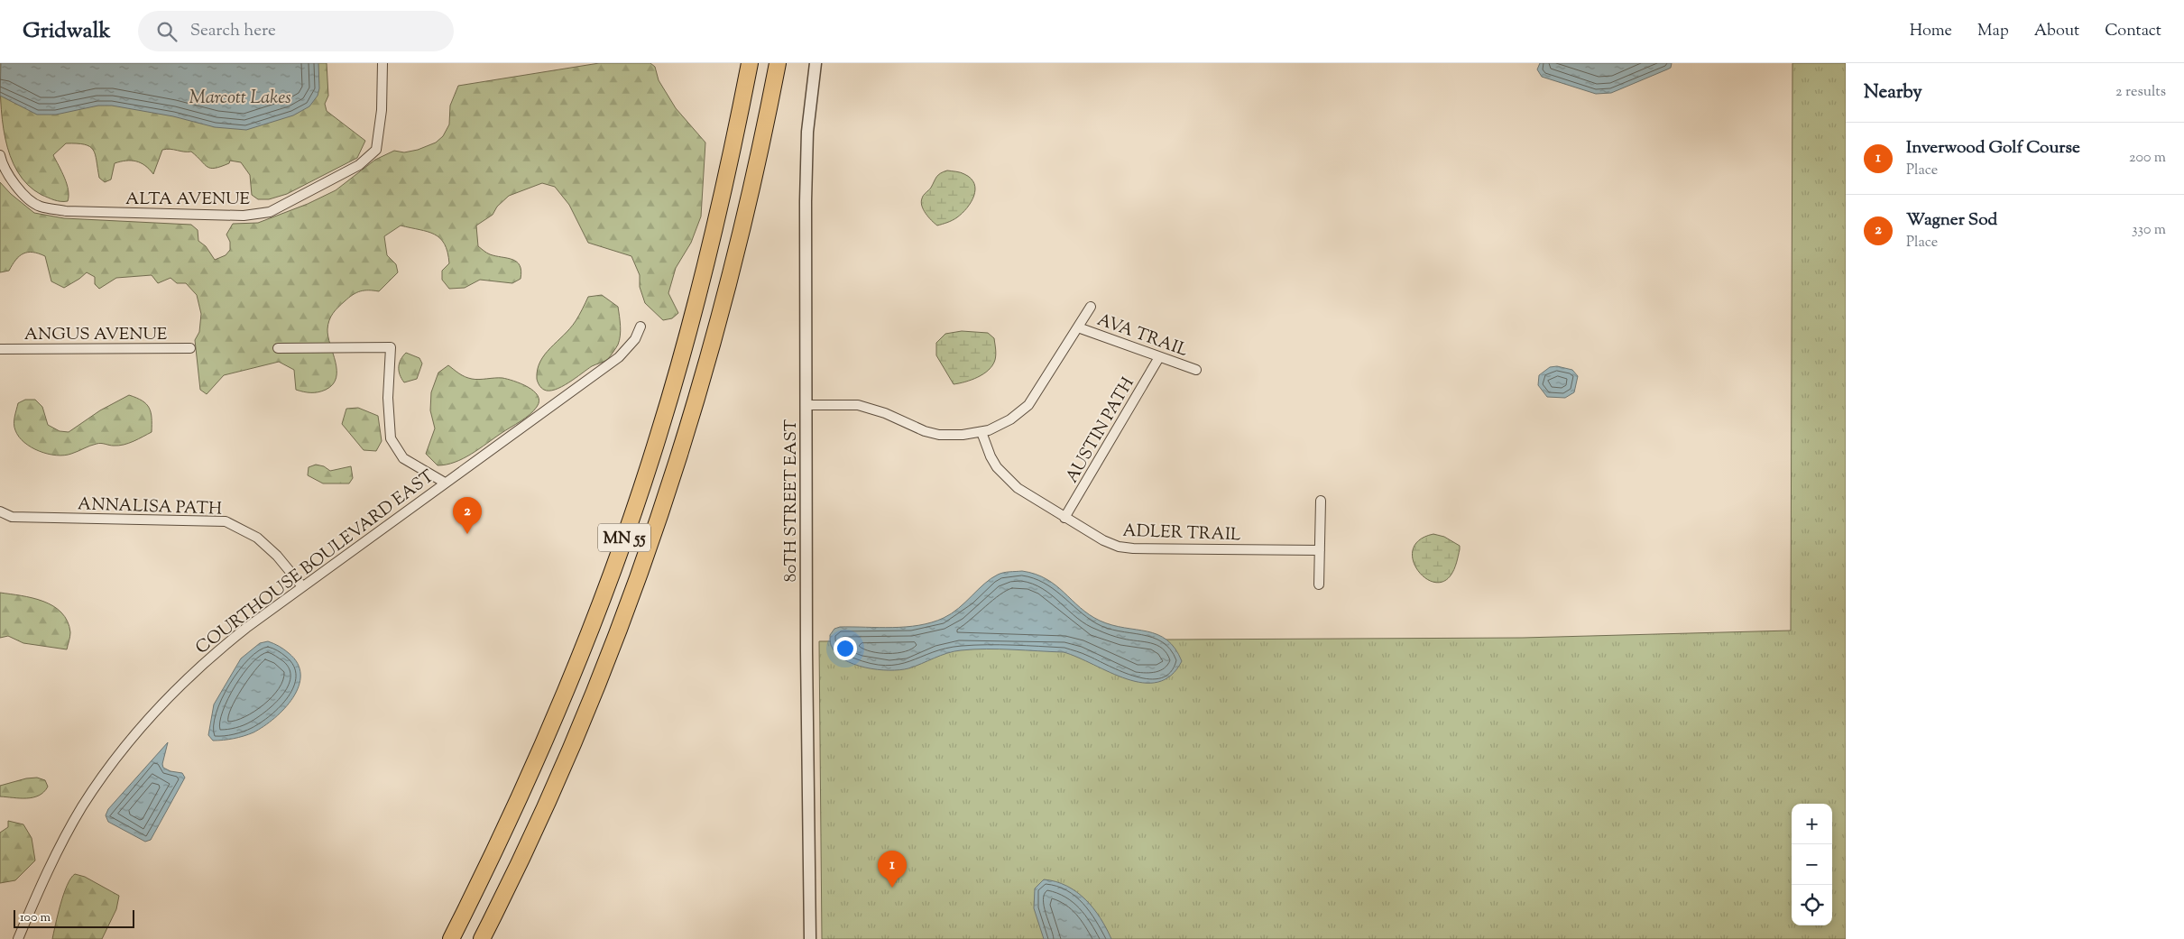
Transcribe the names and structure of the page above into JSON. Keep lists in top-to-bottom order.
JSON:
{
  "streets": {
    "highway": ["MN 55"],
    "street": [
      "ALTA AVENUE",
      "ANGUS AVENUE",
      "AVA TRAIL",
      "AUSTIN PATH",
      "80TH STREET EAST",
      "ANNALISA PATH",
      "ADLER TRAIL",
      "COURTHOUSE BOULEVARD EAST"
    ]
  },
  "crossings": [
    ["AVA TRAIL", "AUSTIN PATH"],
    ["AUSTIN PATH", "ADLER TRAIL"],
    ["ANNALISA PATH", "COURTHOUSE BOULEVARD EAST"]
  ],
  "water": ["Marcott Lakes"],
  "scale_bar": "100 m",
  "page": {
    "header": "Gridwalk",
    "search": "Search here",
    "nav": [
      "Home",
      "Map",
      "About",
      "Contact"
    ],
    "heading": ["Nearby", "2 results"],
    "list": [
      {
        "mark": "1",
        "name": "Inverwood Golf Course",
        "note": "Place",
        "value": "200 m"
      },
      {
        "mark": "2",
        "name": "Wagner Sod",
        "note": "Place",
        "value": "330 m"
      }
    ],
    "pins": ["2", "1"],
    "map_buttons": ["+", "−"],
    "scale": "100 m"
  }
}
